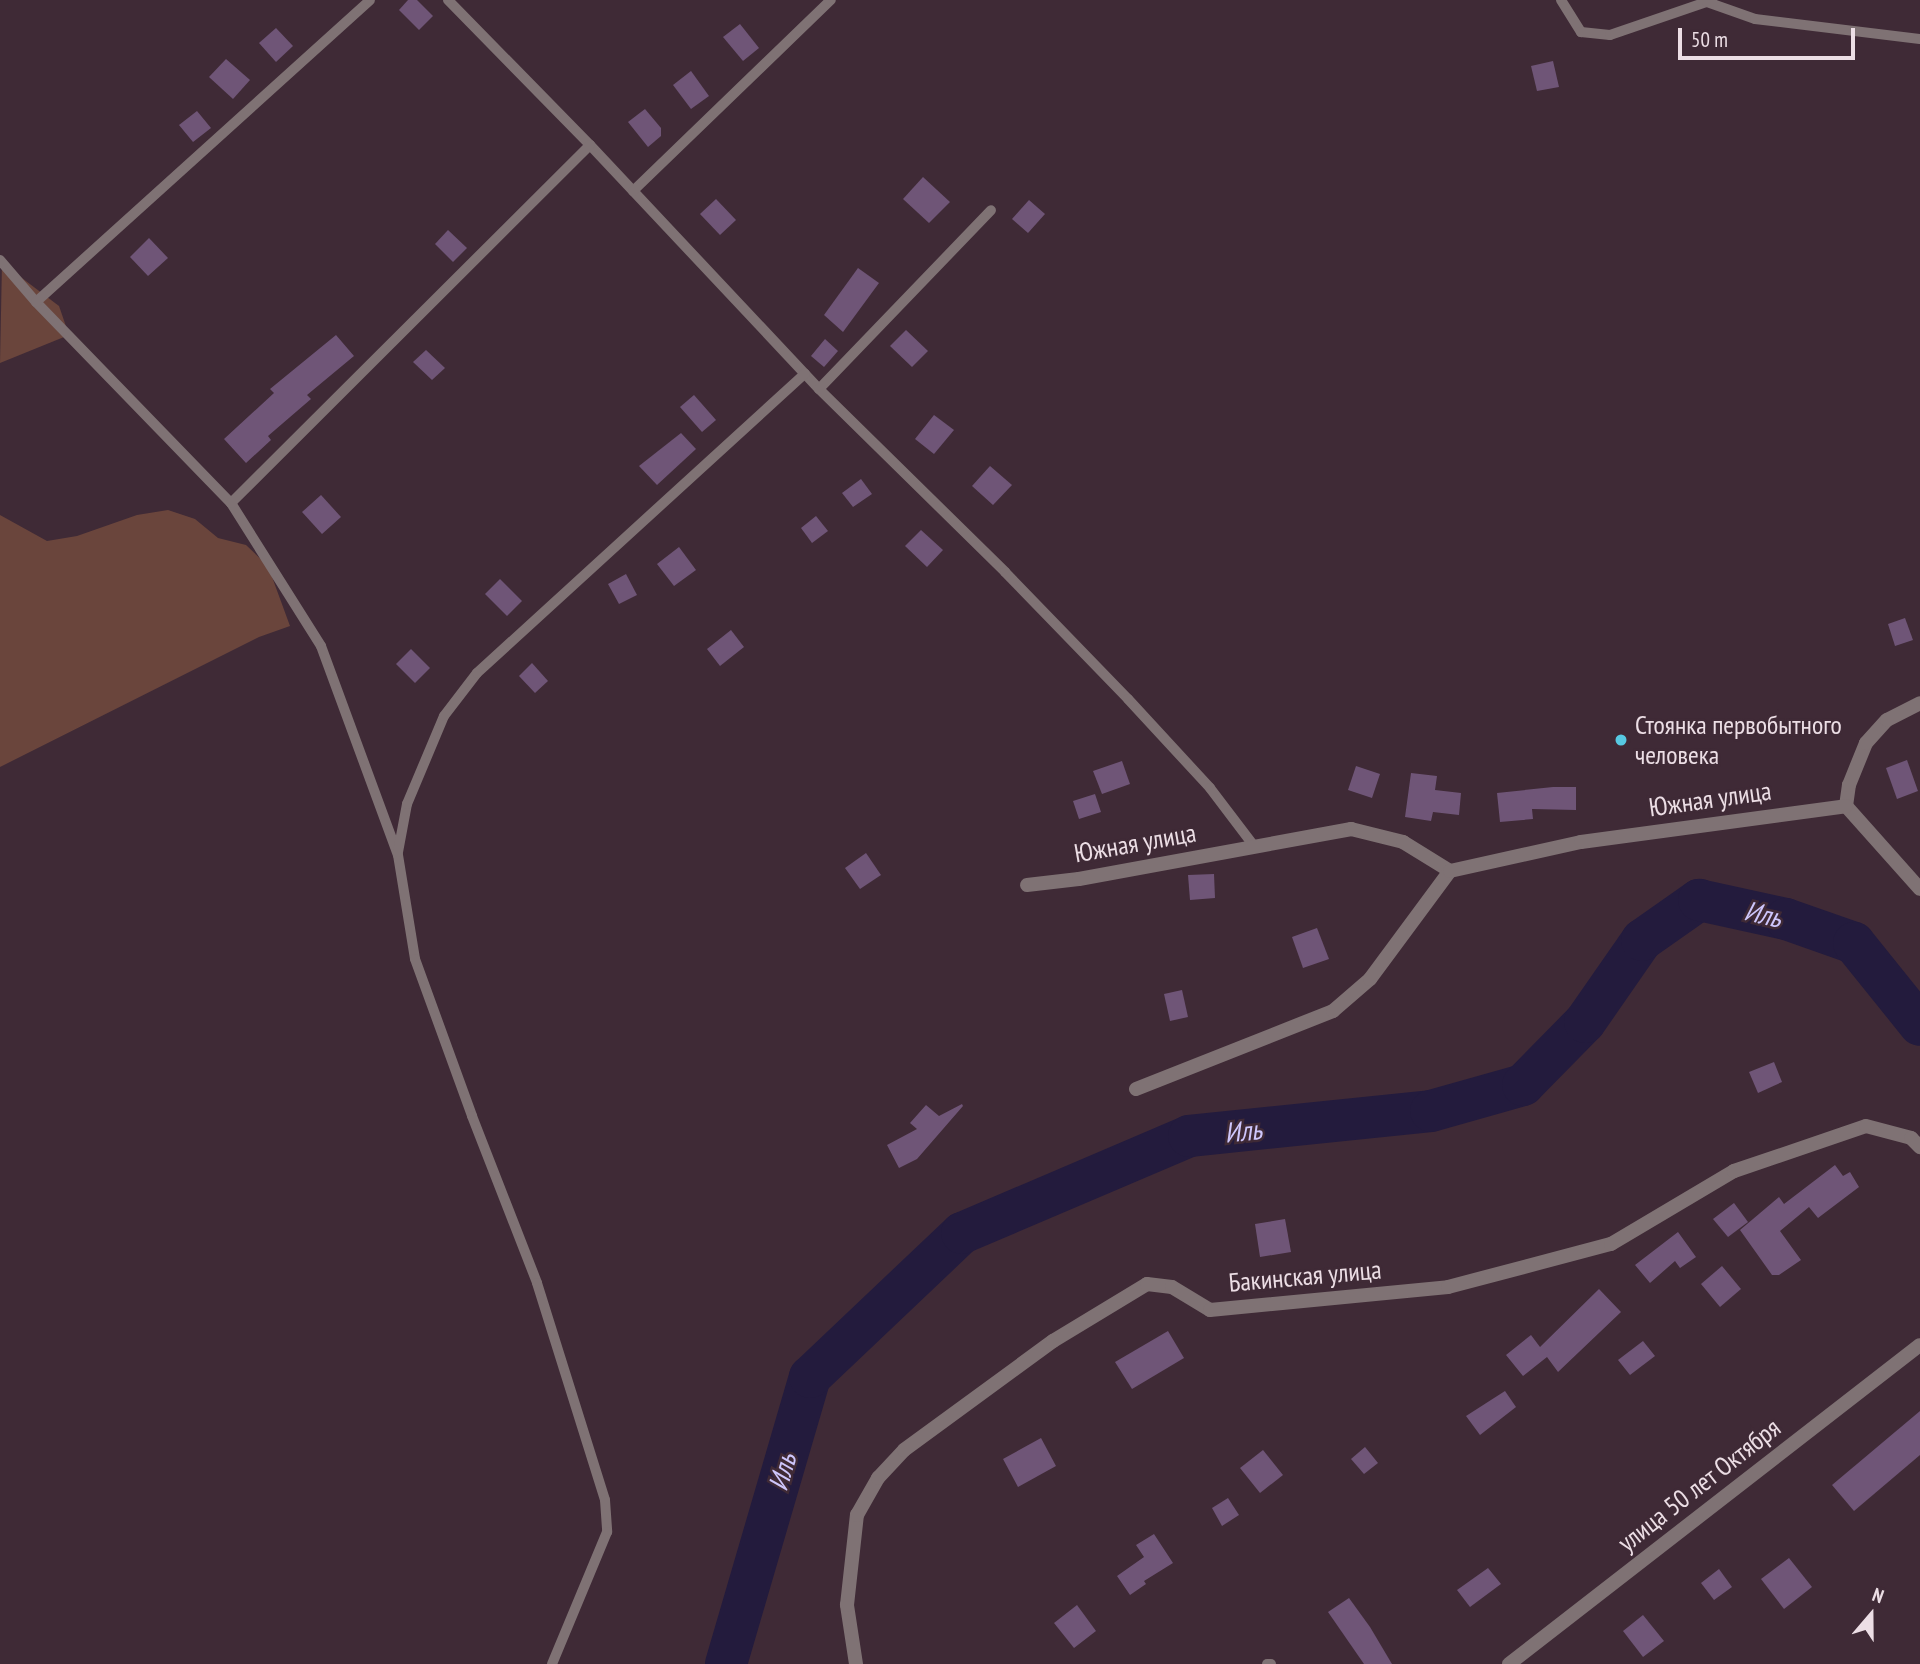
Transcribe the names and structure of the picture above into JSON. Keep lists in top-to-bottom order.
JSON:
{
  "streets": {
    "street": ["Южная улица", "Бакинская улица", "улица 50 лет Октября"]
  },
  "water": ["Иль"],
  "places": ["Стоянка первобытного человека"],
  "scale_bar": "50 m",
  "north": "top"
}
